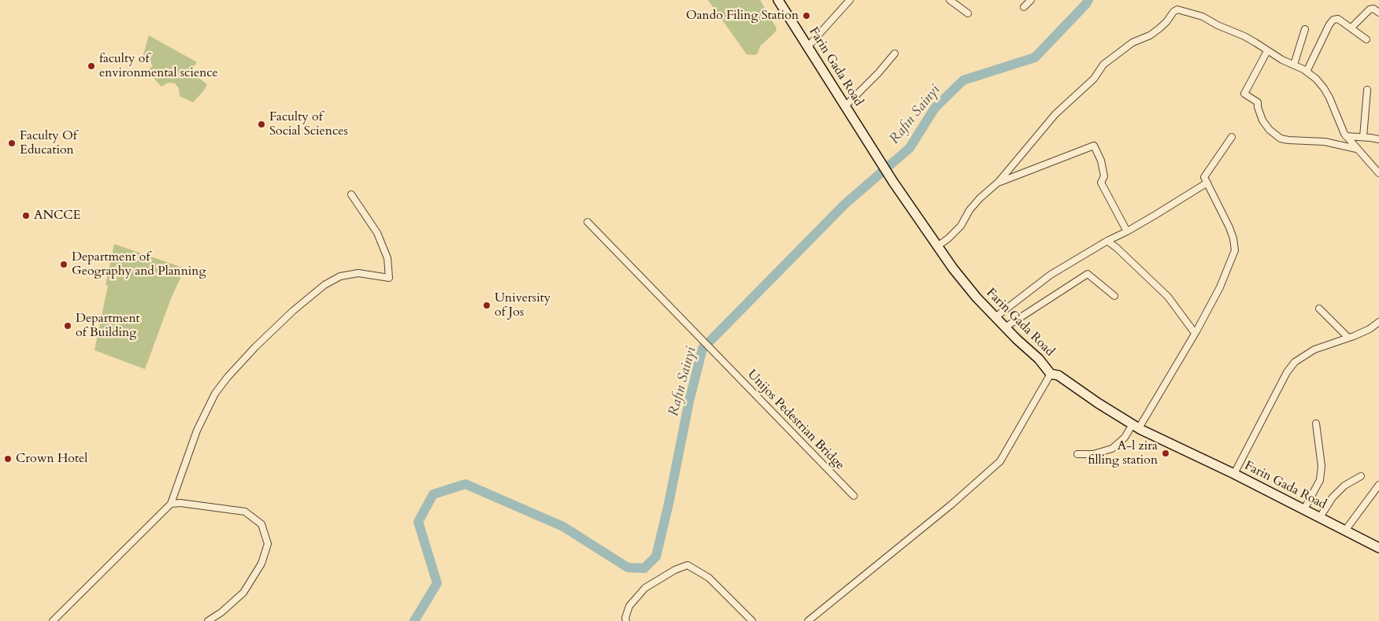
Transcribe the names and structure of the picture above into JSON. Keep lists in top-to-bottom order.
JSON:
{
  "streets": {
    "main road": ["Farin Gada Road"],
    "street": ["Unijos Pedestrian Bridge"]
  },
  "water": ["Rafin Sainyi"],
  "places": [
    "Oando Filing Station",
    "faculty of environmental science",
    "Faculty of Social Sciences",
    "Faculty Of Education",
    "ANCCE",
    "Department of Geography and Planning",
    "University of Jos",
    "Department of Building",
    "A-l zira filling station",
    "Crown Hotel"
  ]
}
